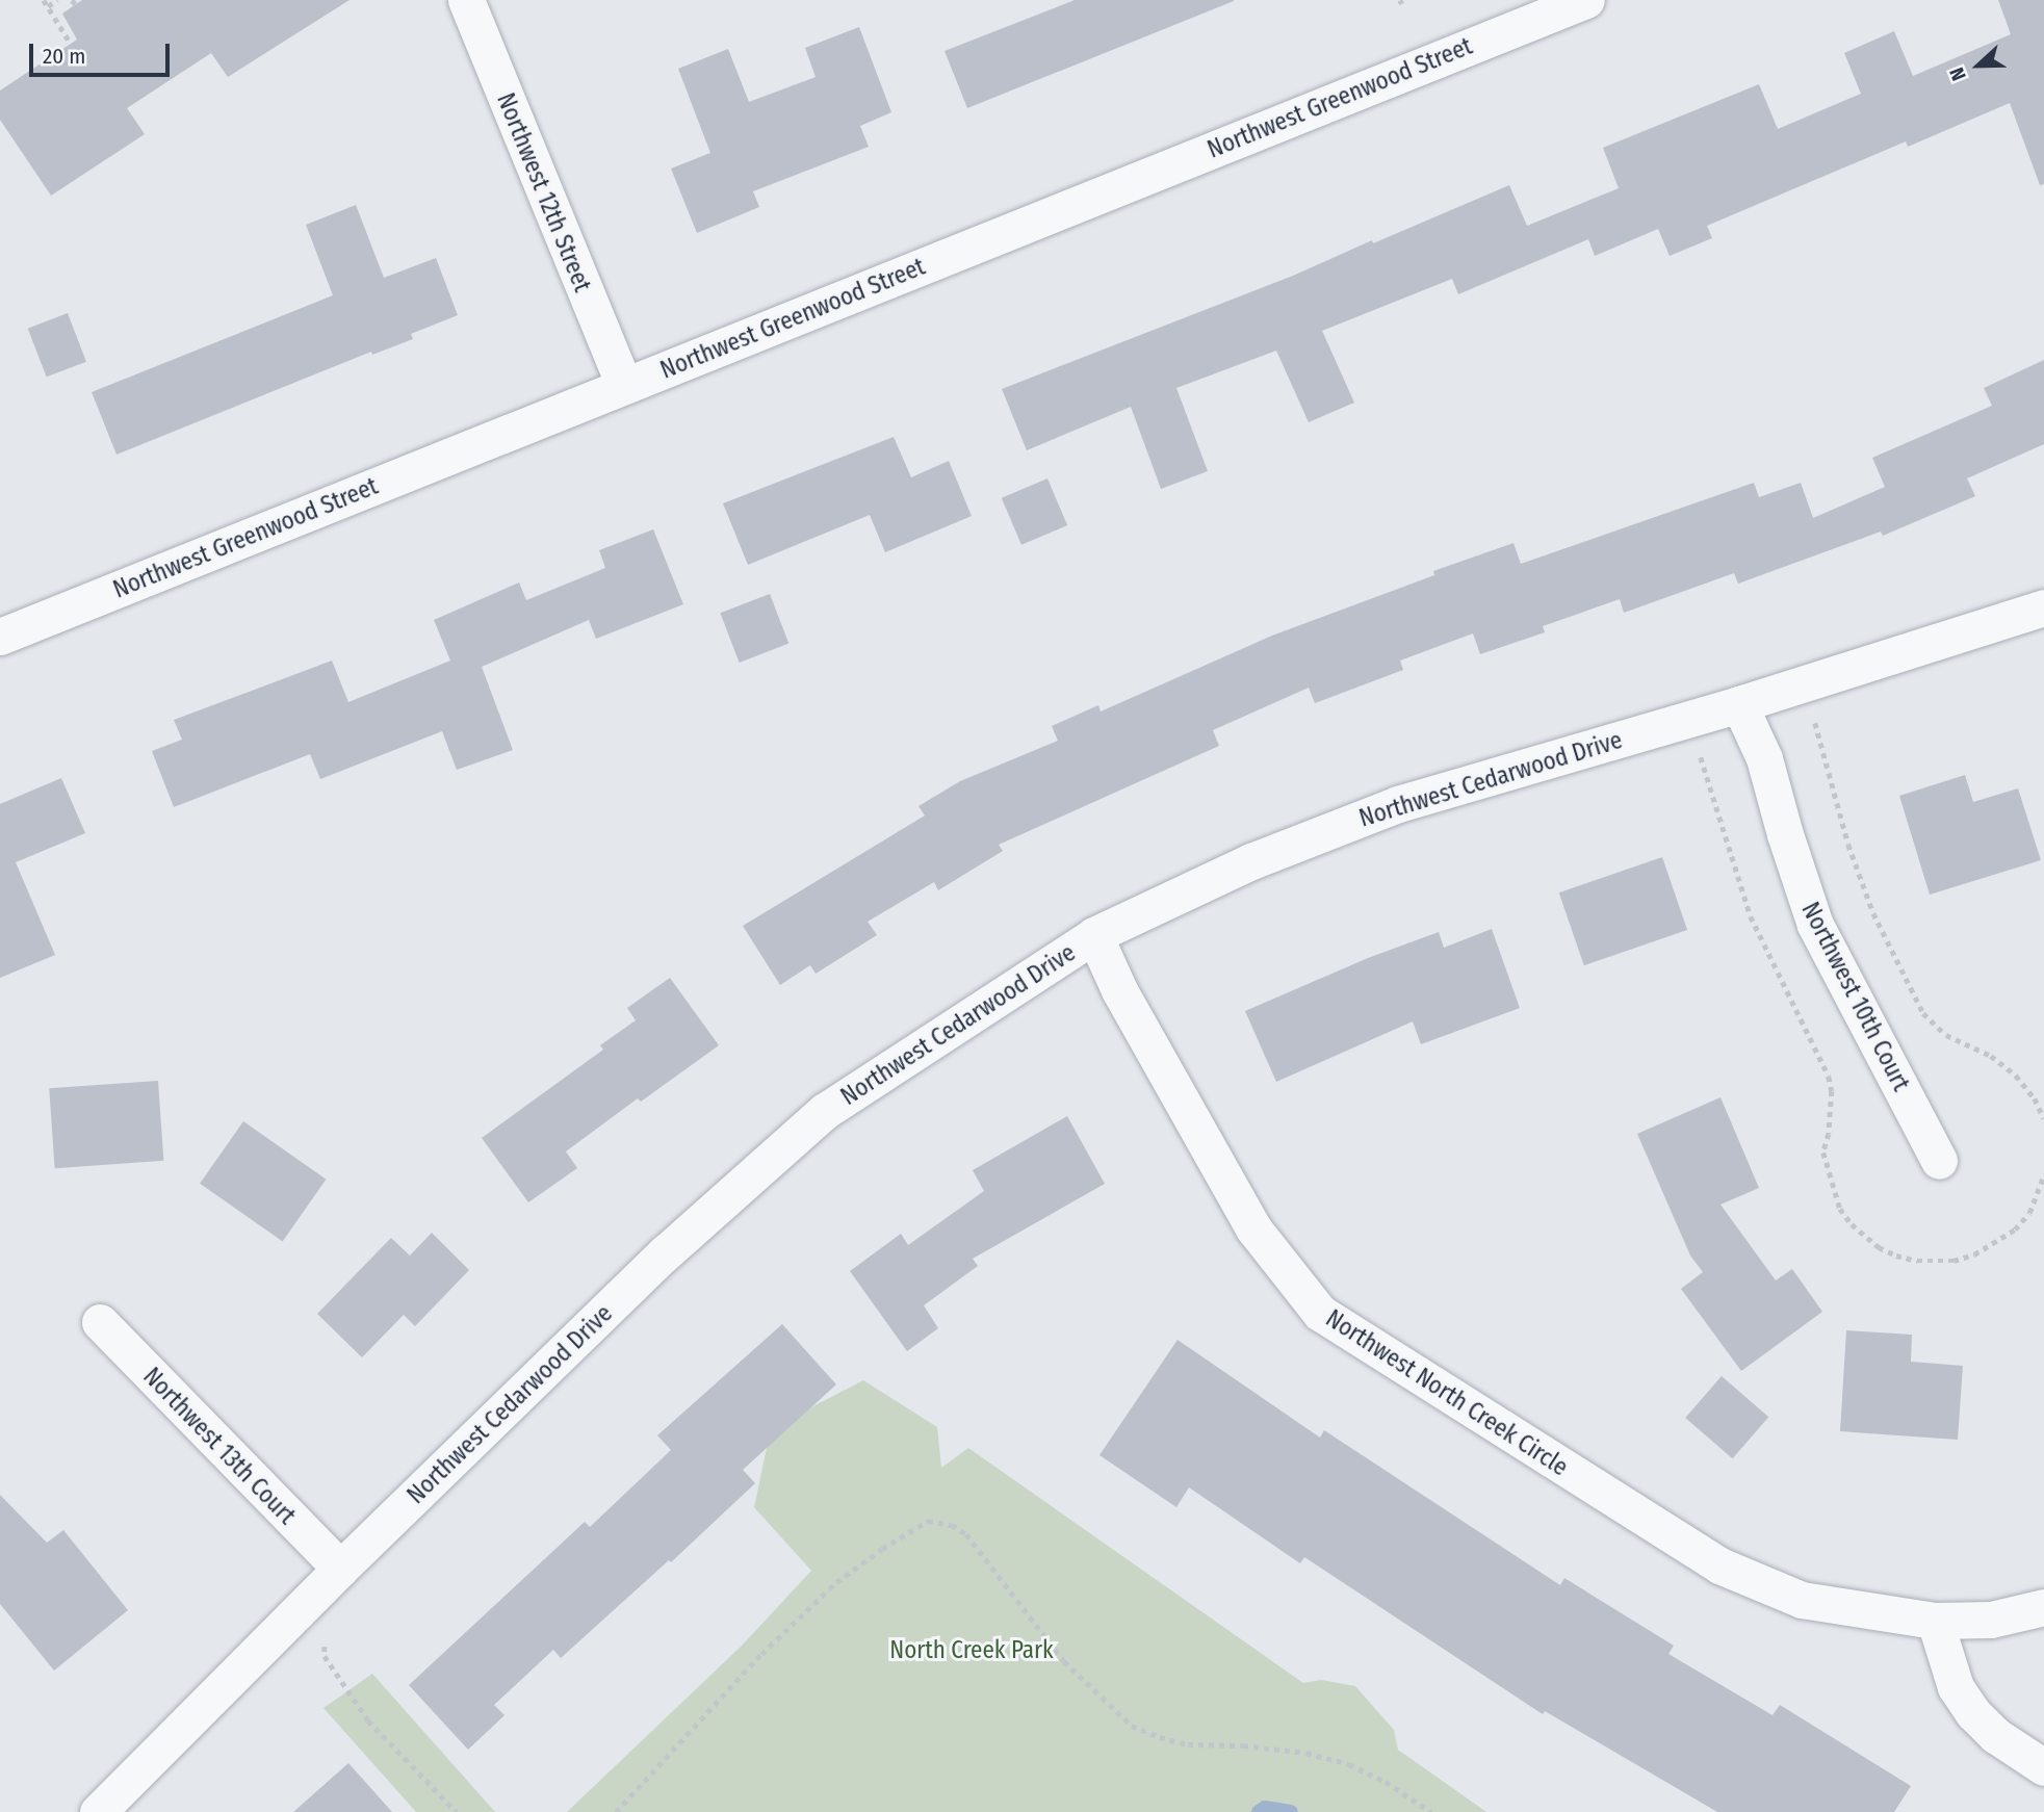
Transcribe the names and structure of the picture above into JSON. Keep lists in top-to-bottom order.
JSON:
{
  "streets": {
    "street": [
      "Northwest Greenwood Street",
      "Northwest 12th Street",
      "Northwest Cedarwood Drive",
      "Northwest 10th Court",
      "Northwest North Creek Circle",
      "Northwest 13th Court"
    ]
  },
  "crossings": [
    ["Northwest Greenwood Street", "Northwest 12th Street"],
    ["Northwest Cedarwood Drive", "Northwest 10th Court"],
    ["Northwest Cedarwood Drive", "Northwest North Creek Circle"],
    ["Northwest Cedarwood Drive", "Northwest 13th Court"]
  ],
  "parks": ["North Creek Park"],
  "scale_bar": "20 m",
  "north": "left"
}
